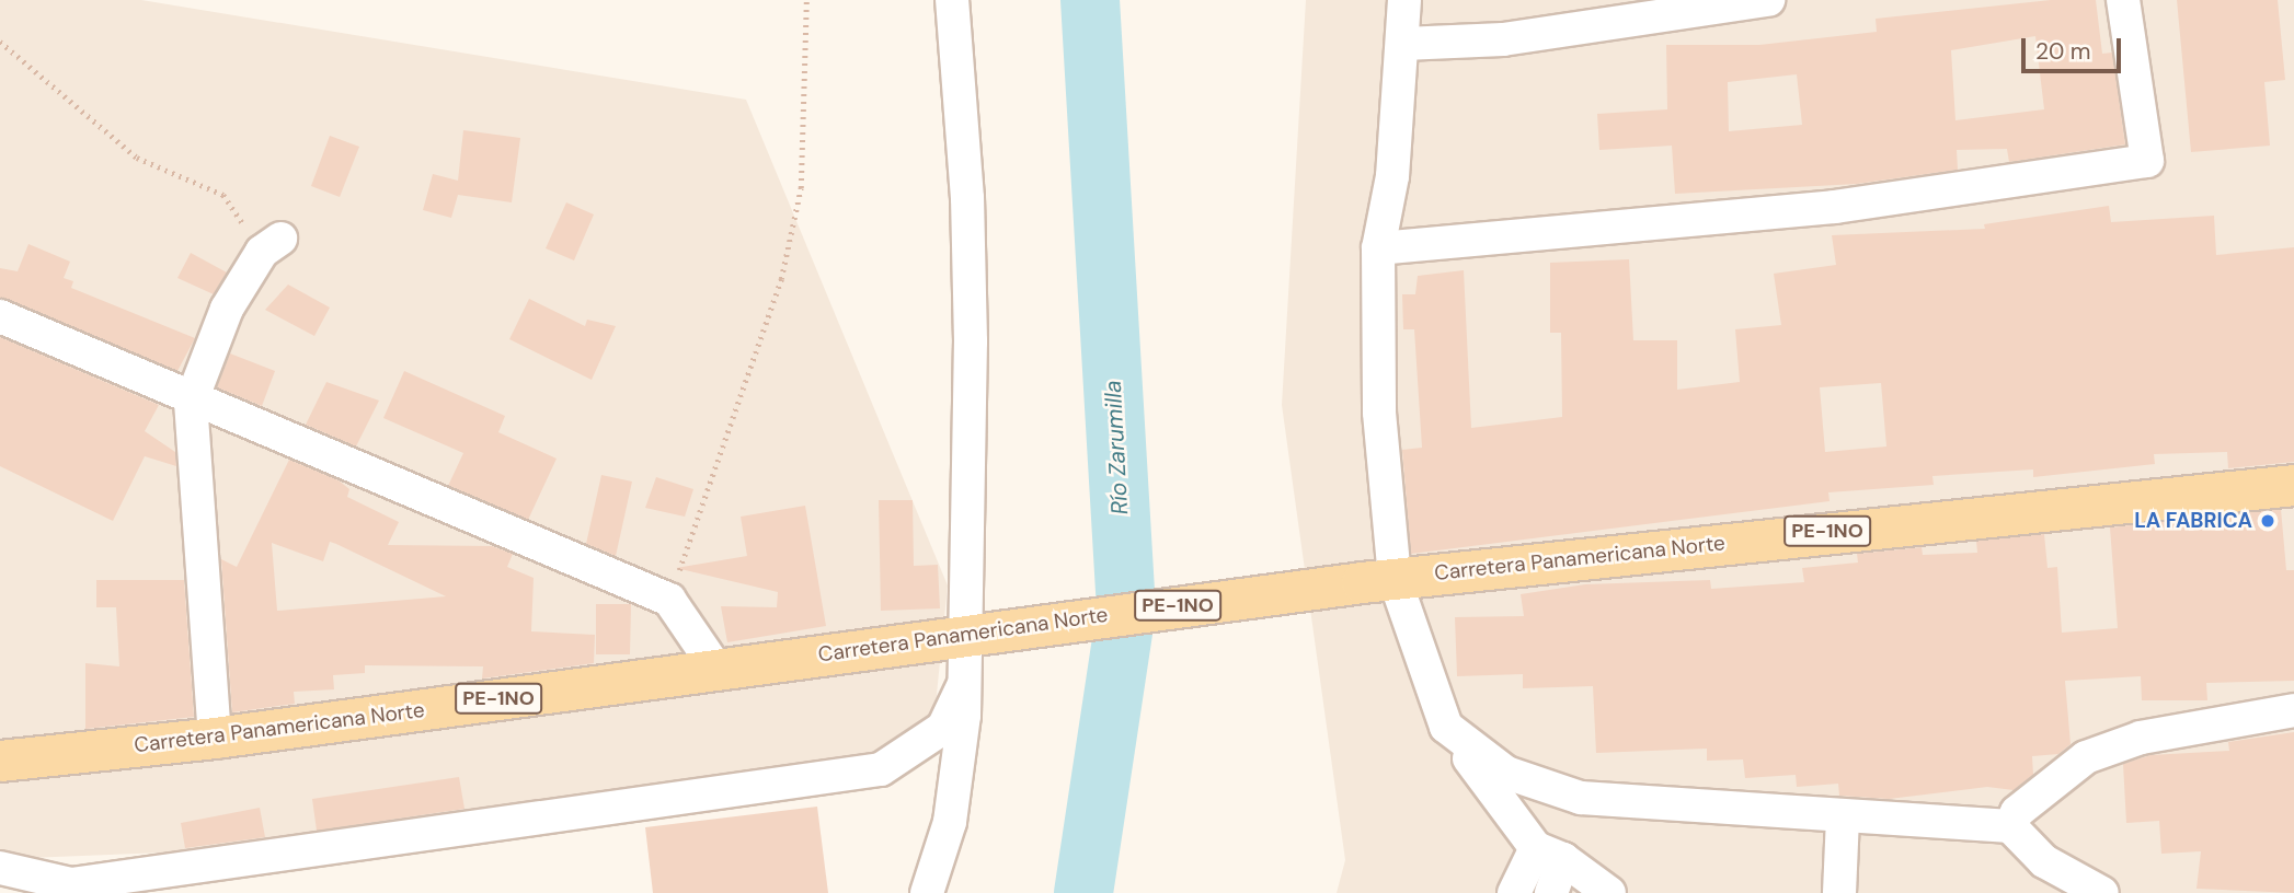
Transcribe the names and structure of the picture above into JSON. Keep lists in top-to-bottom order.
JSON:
{
  "streets": {
    "main road": ["PE-1NO", "Carretera Panamericana Norte"]
  },
  "water": ["Río Zarumilla"],
  "places": ["LA FABRICA"],
  "scale_bar": "20 m"
}
